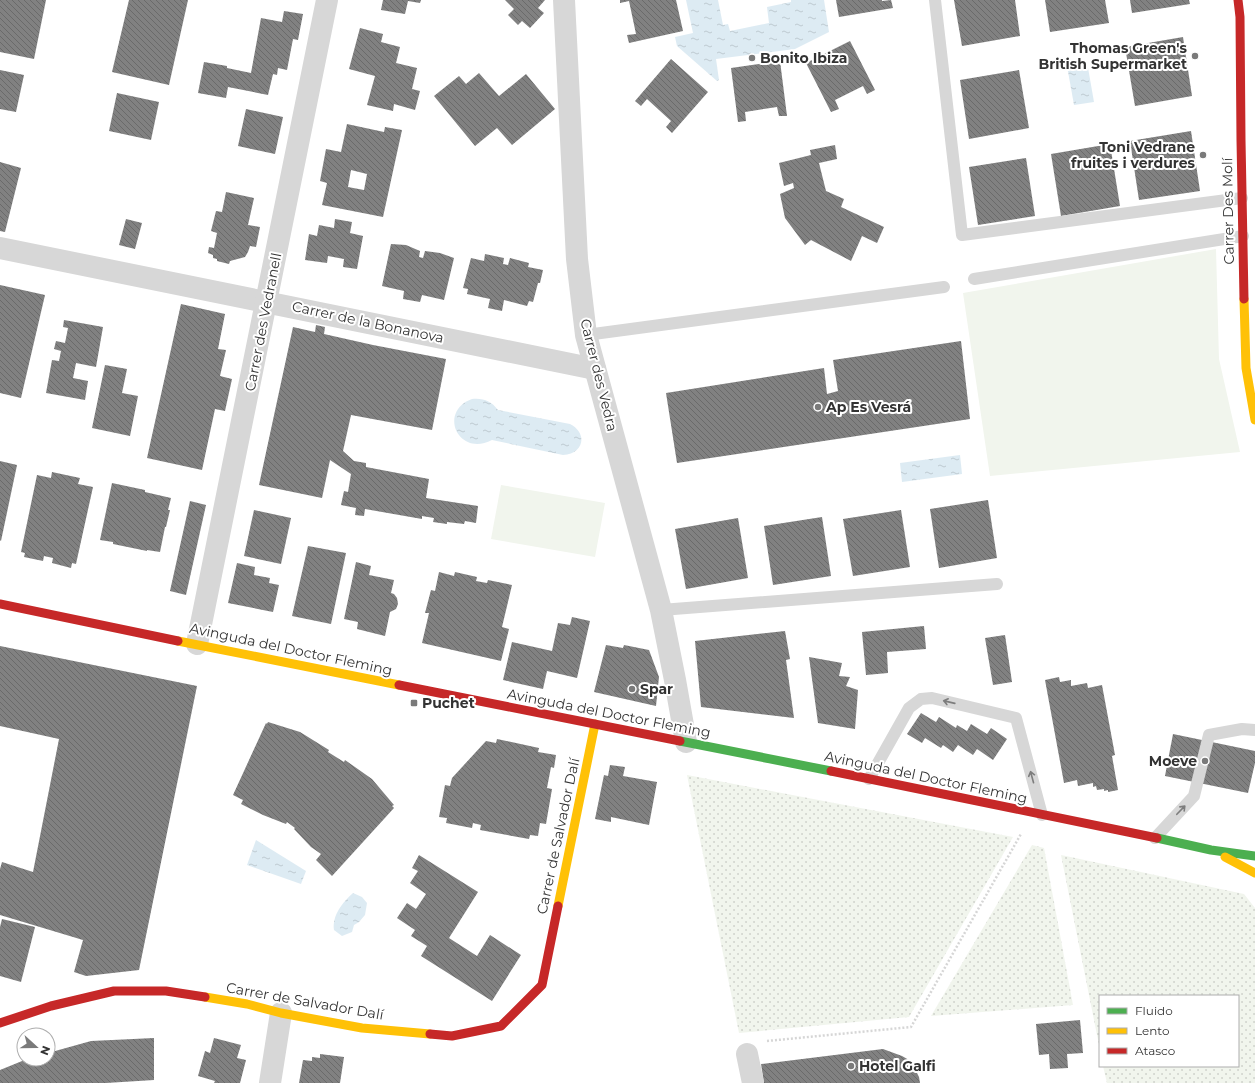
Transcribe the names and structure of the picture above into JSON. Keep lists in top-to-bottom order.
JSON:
{
  "streets": {
    "main road": ["Carrer Des Molí", "Avinguda del Doctor Fleming", "Carrer de Salvador Dalí"],
    "street": ["Carrer des Vedranell", "Carrer de la Bonanova", "Carrer des Vedra"]
  },
  "crossings": [
    ["Carrer des Vedranell", "Carrer de la Bonanova"],
    ["Carrer des Vedranell", "Avinguda del Doctor Fleming"],
    ["Carrer de la Bonanova", "Carrer des Vedra"],
    ["Carrer des Vedra", "Avinguda del Doctor Fleming"],
    ["Avinguda del Doctor Fleming", "Carrer de Salvador Dalí"]
  ],
  "places": {
    "other": [
      "Thomas Green's British Supermarket",
      "Bonito Ibiza",
      "Toni Vedrane fruites i verdures",
      "Ap Es Vesrá",
      "Spar",
      "Moeve",
      "Hotel Galfi"
    ],
    "transit": ["Puchet"]
  },
  "legend": ["Fluido", "Lento", "Atasco"],
  "north": "right"
}
